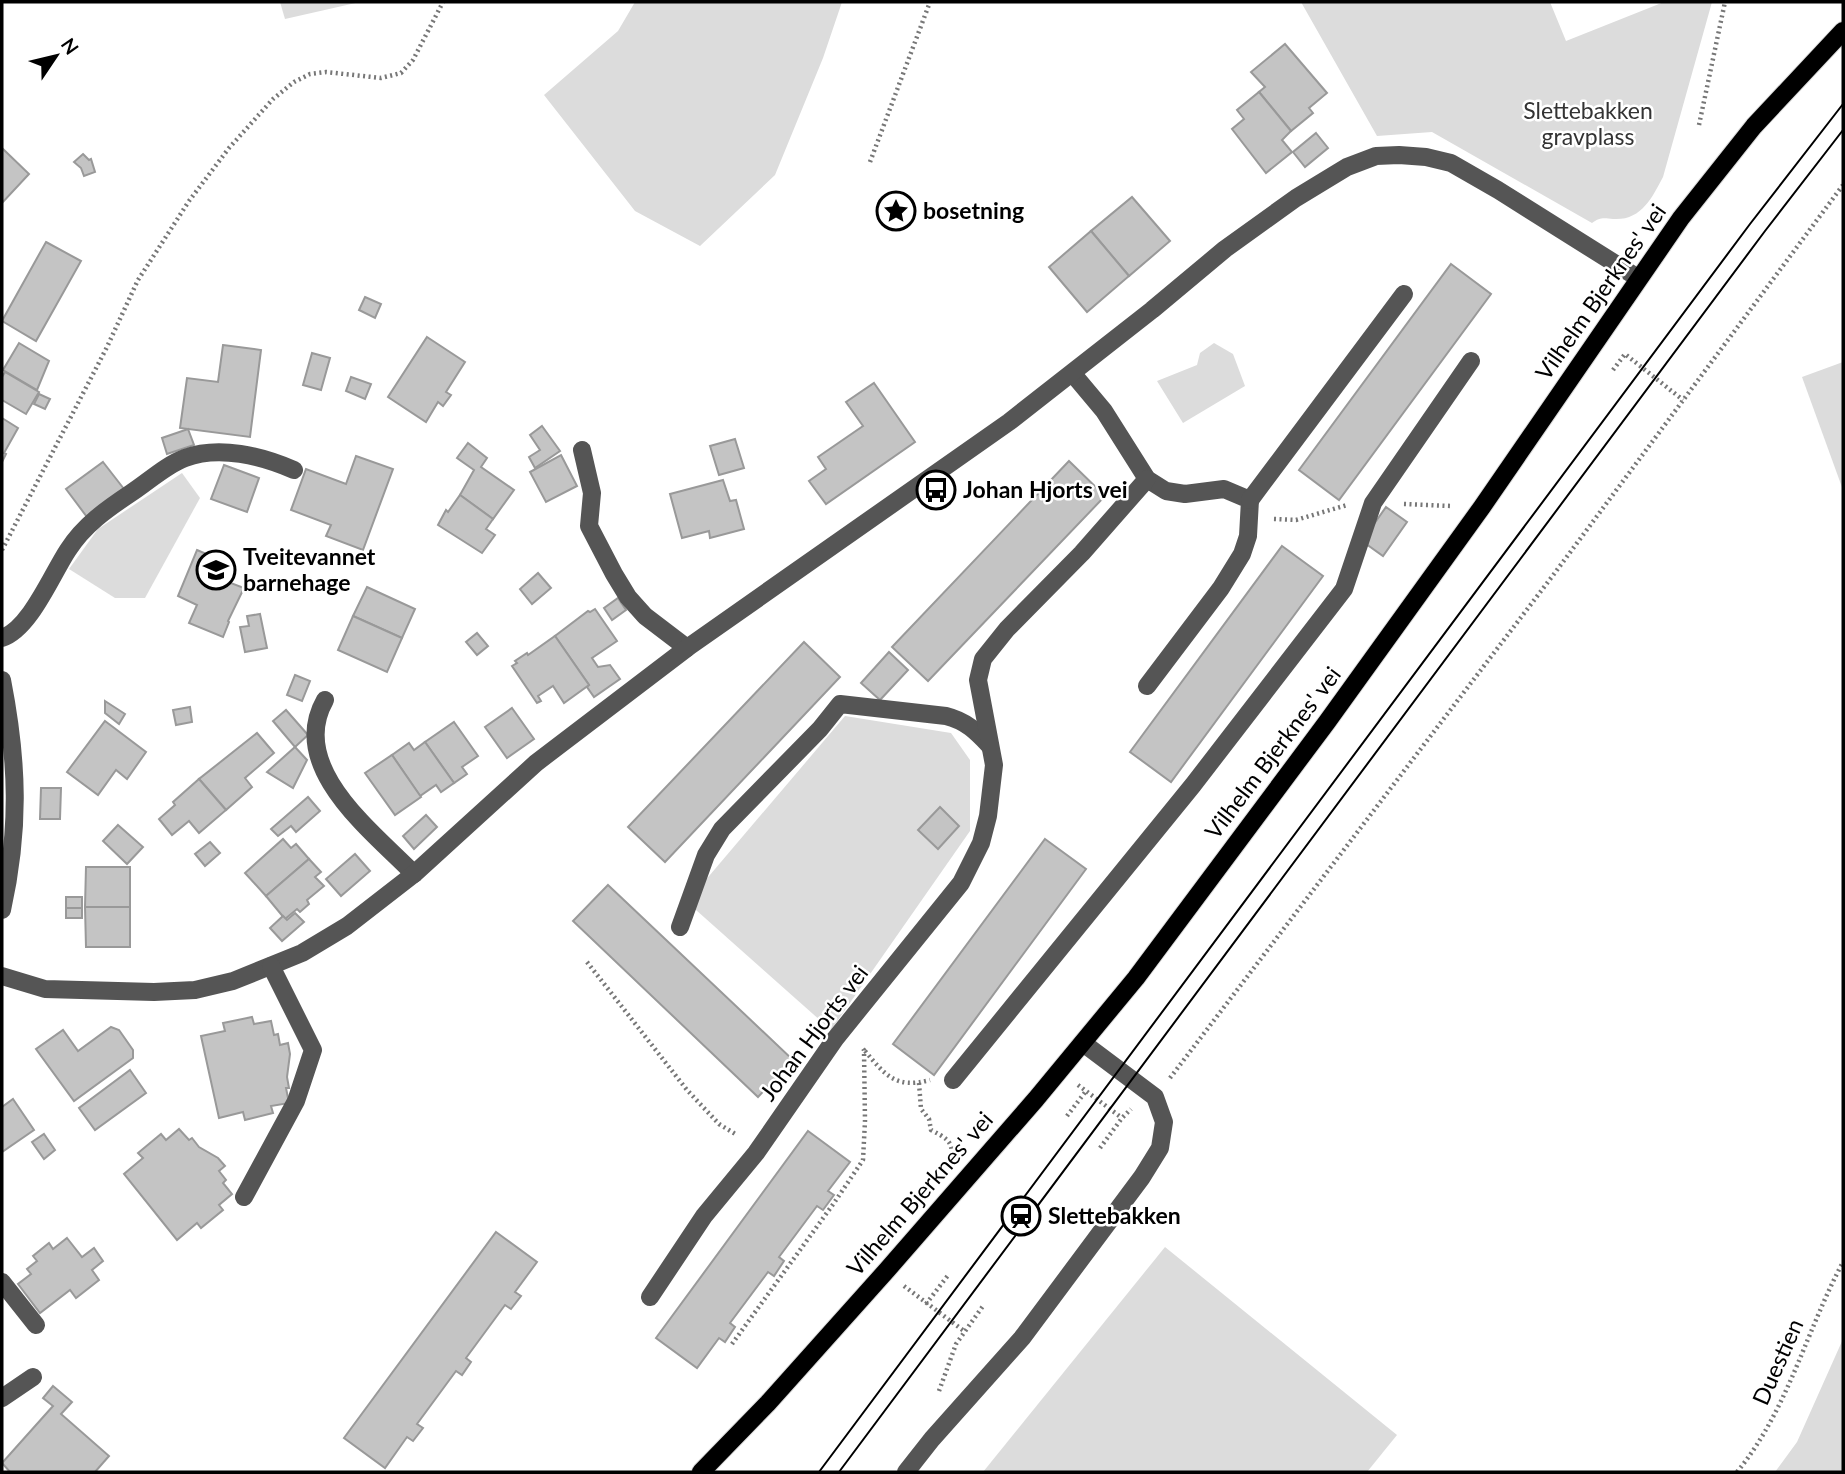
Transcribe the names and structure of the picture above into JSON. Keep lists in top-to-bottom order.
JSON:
{
  "streets": {
    "main road": ["Vilhelm Bjerknes' vei"],
    "street": ["Johan Hjorts vei"],
    "path": ["Duestien"]
  },
  "parks": ["Slettebakken gravplass"],
  "places": {
    "place": ["bosetning"],
    "bus stop": ["Johan Hjorts vei"],
    "school or university": ["Tveitevannet barnehage"],
    "station": ["Slettebakken"]
  },
  "north": "top right"
}
